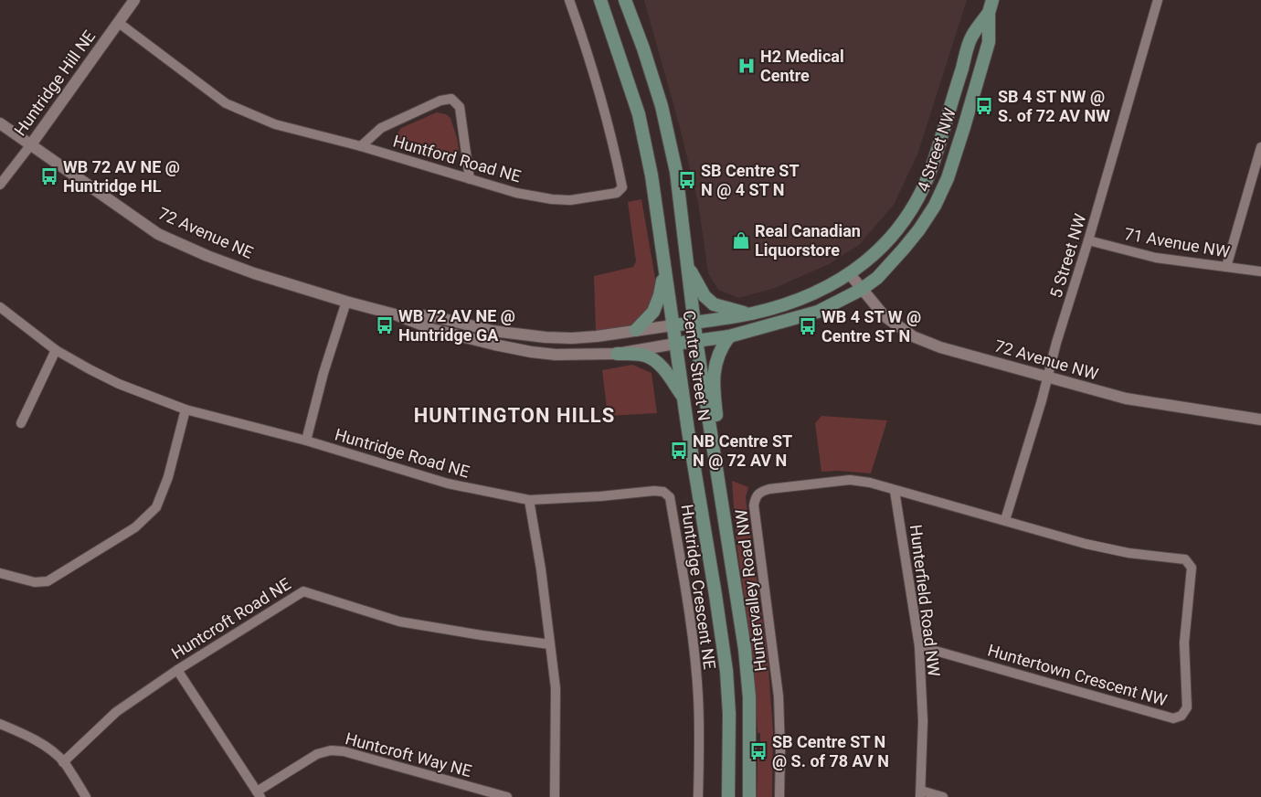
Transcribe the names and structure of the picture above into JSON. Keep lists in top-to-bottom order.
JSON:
{
  "streets": {
    "main road": ["4 Street NW", "72 Avenue NE", "Centre Street N"],
    "street": [
      "Huntridge Hill NE",
      "Huntford Road NE",
      "71 Avenue NW",
      "5 Street NW",
      "72 Avenue NW",
      "Huntridge Road NE",
      "Huntridge Crescent NE",
      "Huntervalley Road NW",
      "Hunterfield Road NW",
      "Huntcroft Road NE",
      "Huntertown Crescent NW",
      "Huntcroft Way NE"
    ]
  },
  "crossings": [
    ["Huntridge Hill NE", "Huntford Road NE"],
    ["Huntridge Hill NE", "72 Avenue NE"],
    ["4 Street NW", "72 Avenue NE"],
    ["4 Street NW", "72 Avenue NW"],
    ["4 Street NW", "Centre Street N"],
    ["72 Avenue NE", "Centre Street N"],
    ["71 Avenue NW", "5 Street NW"],
    ["5 Street NW", "72 Avenue NW"],
    ["5 Street NW", "Huntertown Crescent NW"],
    ["Huntridge Road NE", "Huntridge Crescent NE"],
    ["Huntervalley Road NW", "Hunterfield Road NW"],
    ["Huntervalley Road NW", "Huntertown Crescent NW"],
    ["Hunterfield Road NW", "Huntertown Crescent NW"]
  ],
  "districts": ["HUNTINGTON HILLS"],
  "places": {
    "hospital": ["H2 Medical Centre"],
    "bus stop": [
      "SB 4 ST NW @ S. of 72 AV NW",
      "WB 72 AV NE @ Huntridge HL",
      "SB Centre ST N @ 4 ST N",
      "WB 72 AV NE @ Huntridge GA",
      "WB 4 ST W @ Centre ST N",
      "NB Centre ST N @ 72 AV N",
      "SB Centre ST N @ S. of 78 AV N"
    ],
    "shop": ["Real Canadian Liquorstore"]
  }
}
